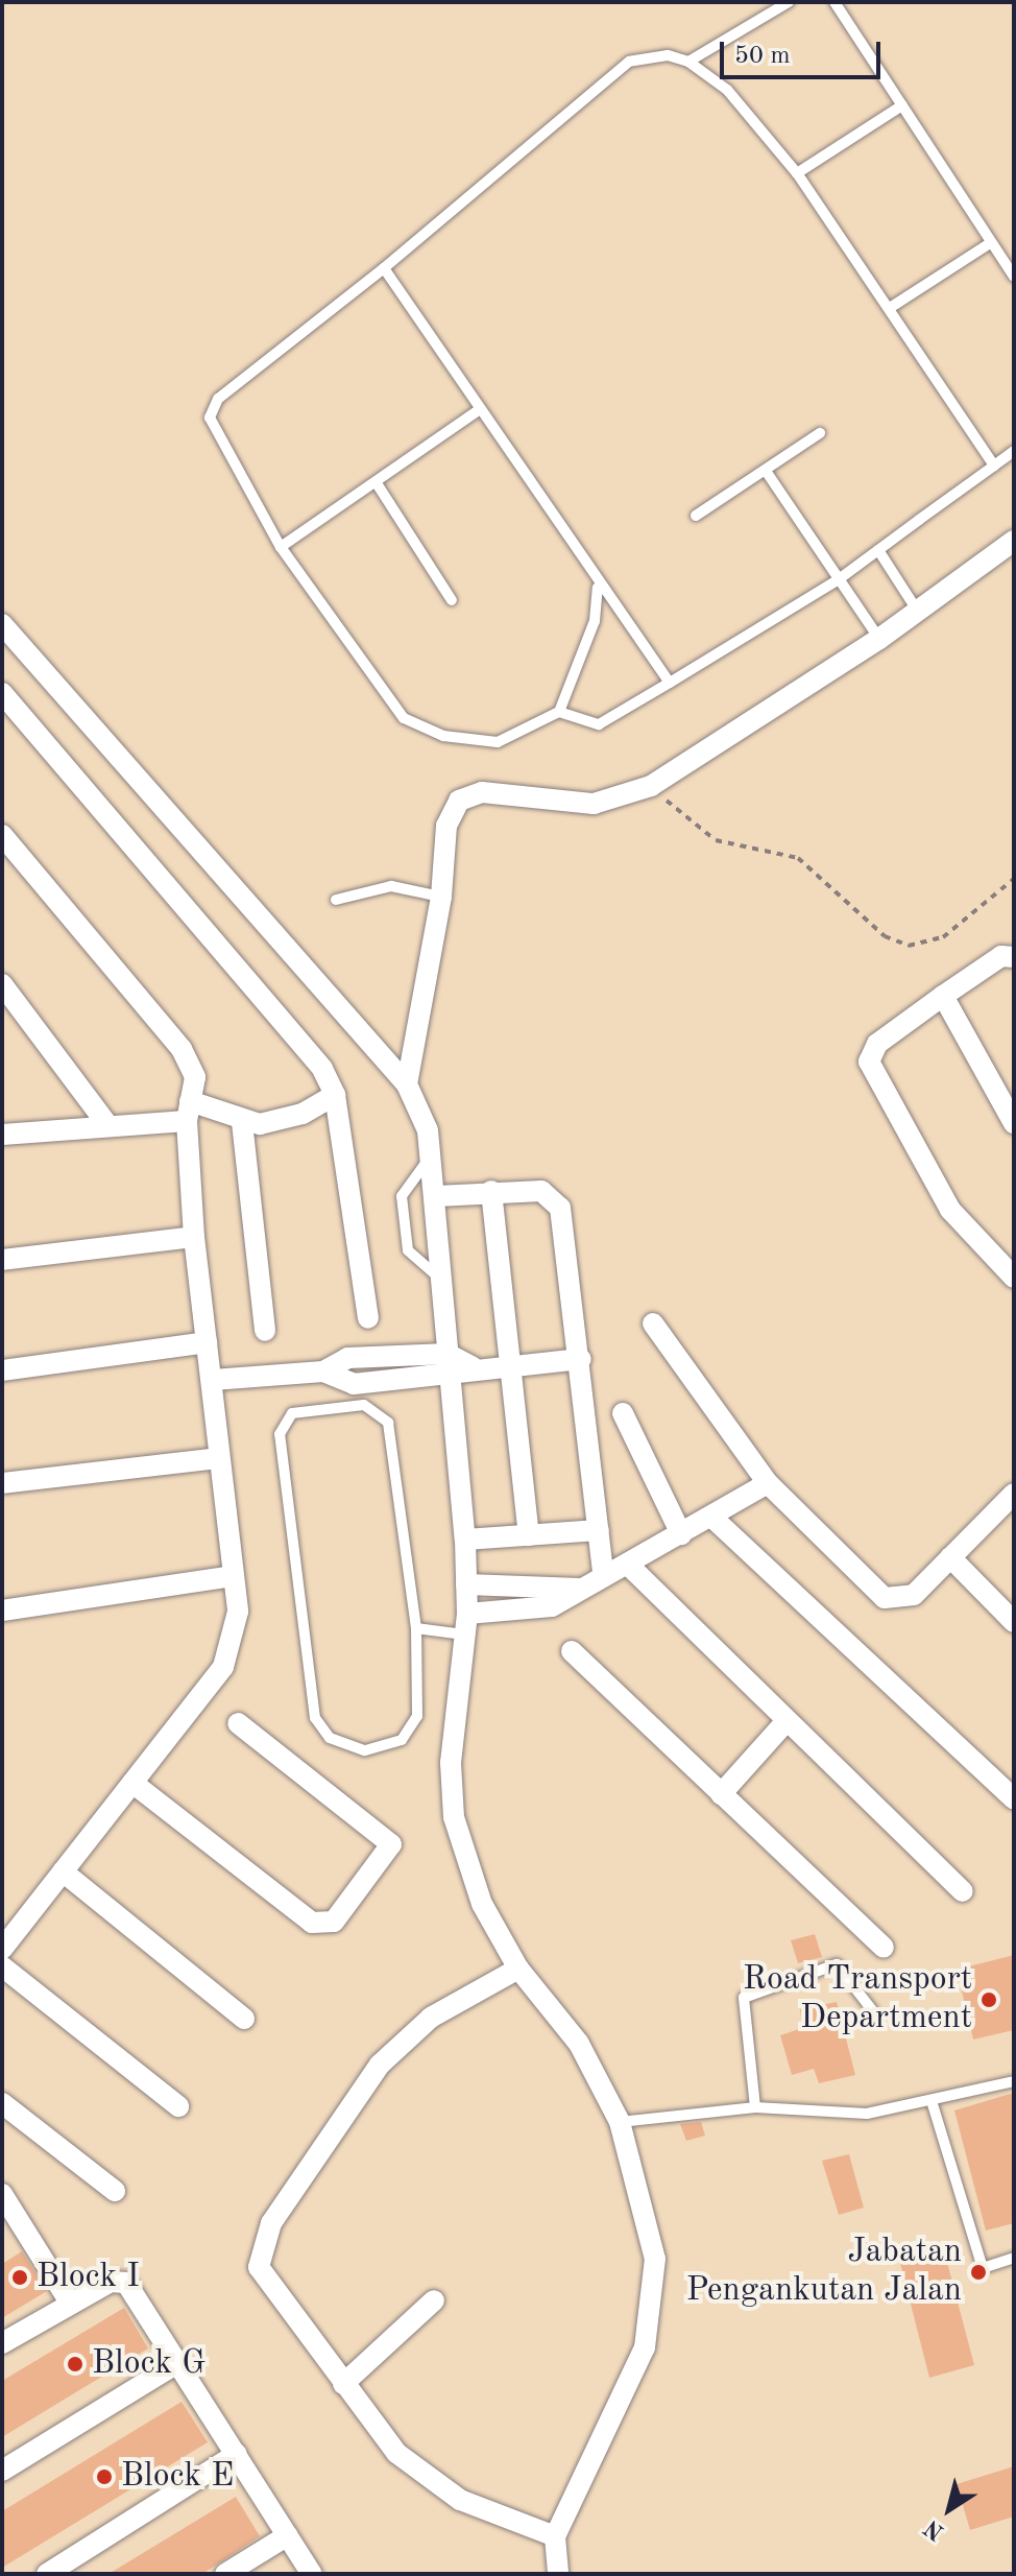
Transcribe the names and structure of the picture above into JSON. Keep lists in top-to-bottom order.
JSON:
{
  "places": [
    "Road Transport Department",
    "Jabatan Pengankutan Jalan",
    "Block I",
    "Block G",
    "Block E"
  ],
  "scale_bar": "50 m",
  "north": "bottom left"
}
